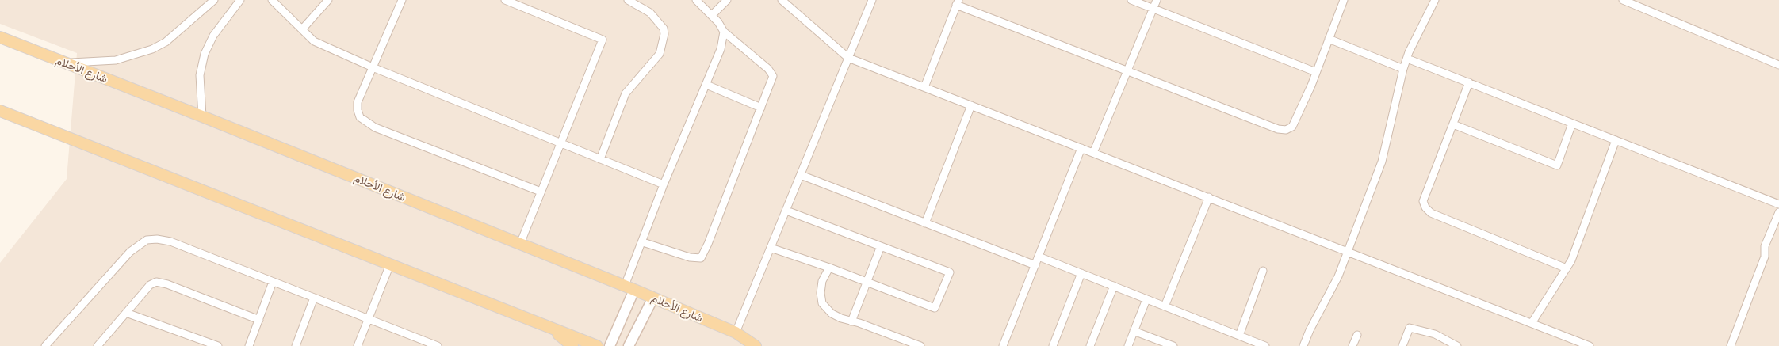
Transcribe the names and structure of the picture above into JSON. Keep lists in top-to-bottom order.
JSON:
{
  "streets": {
    "main road": ["شارع الأحلام"]
  }
}
